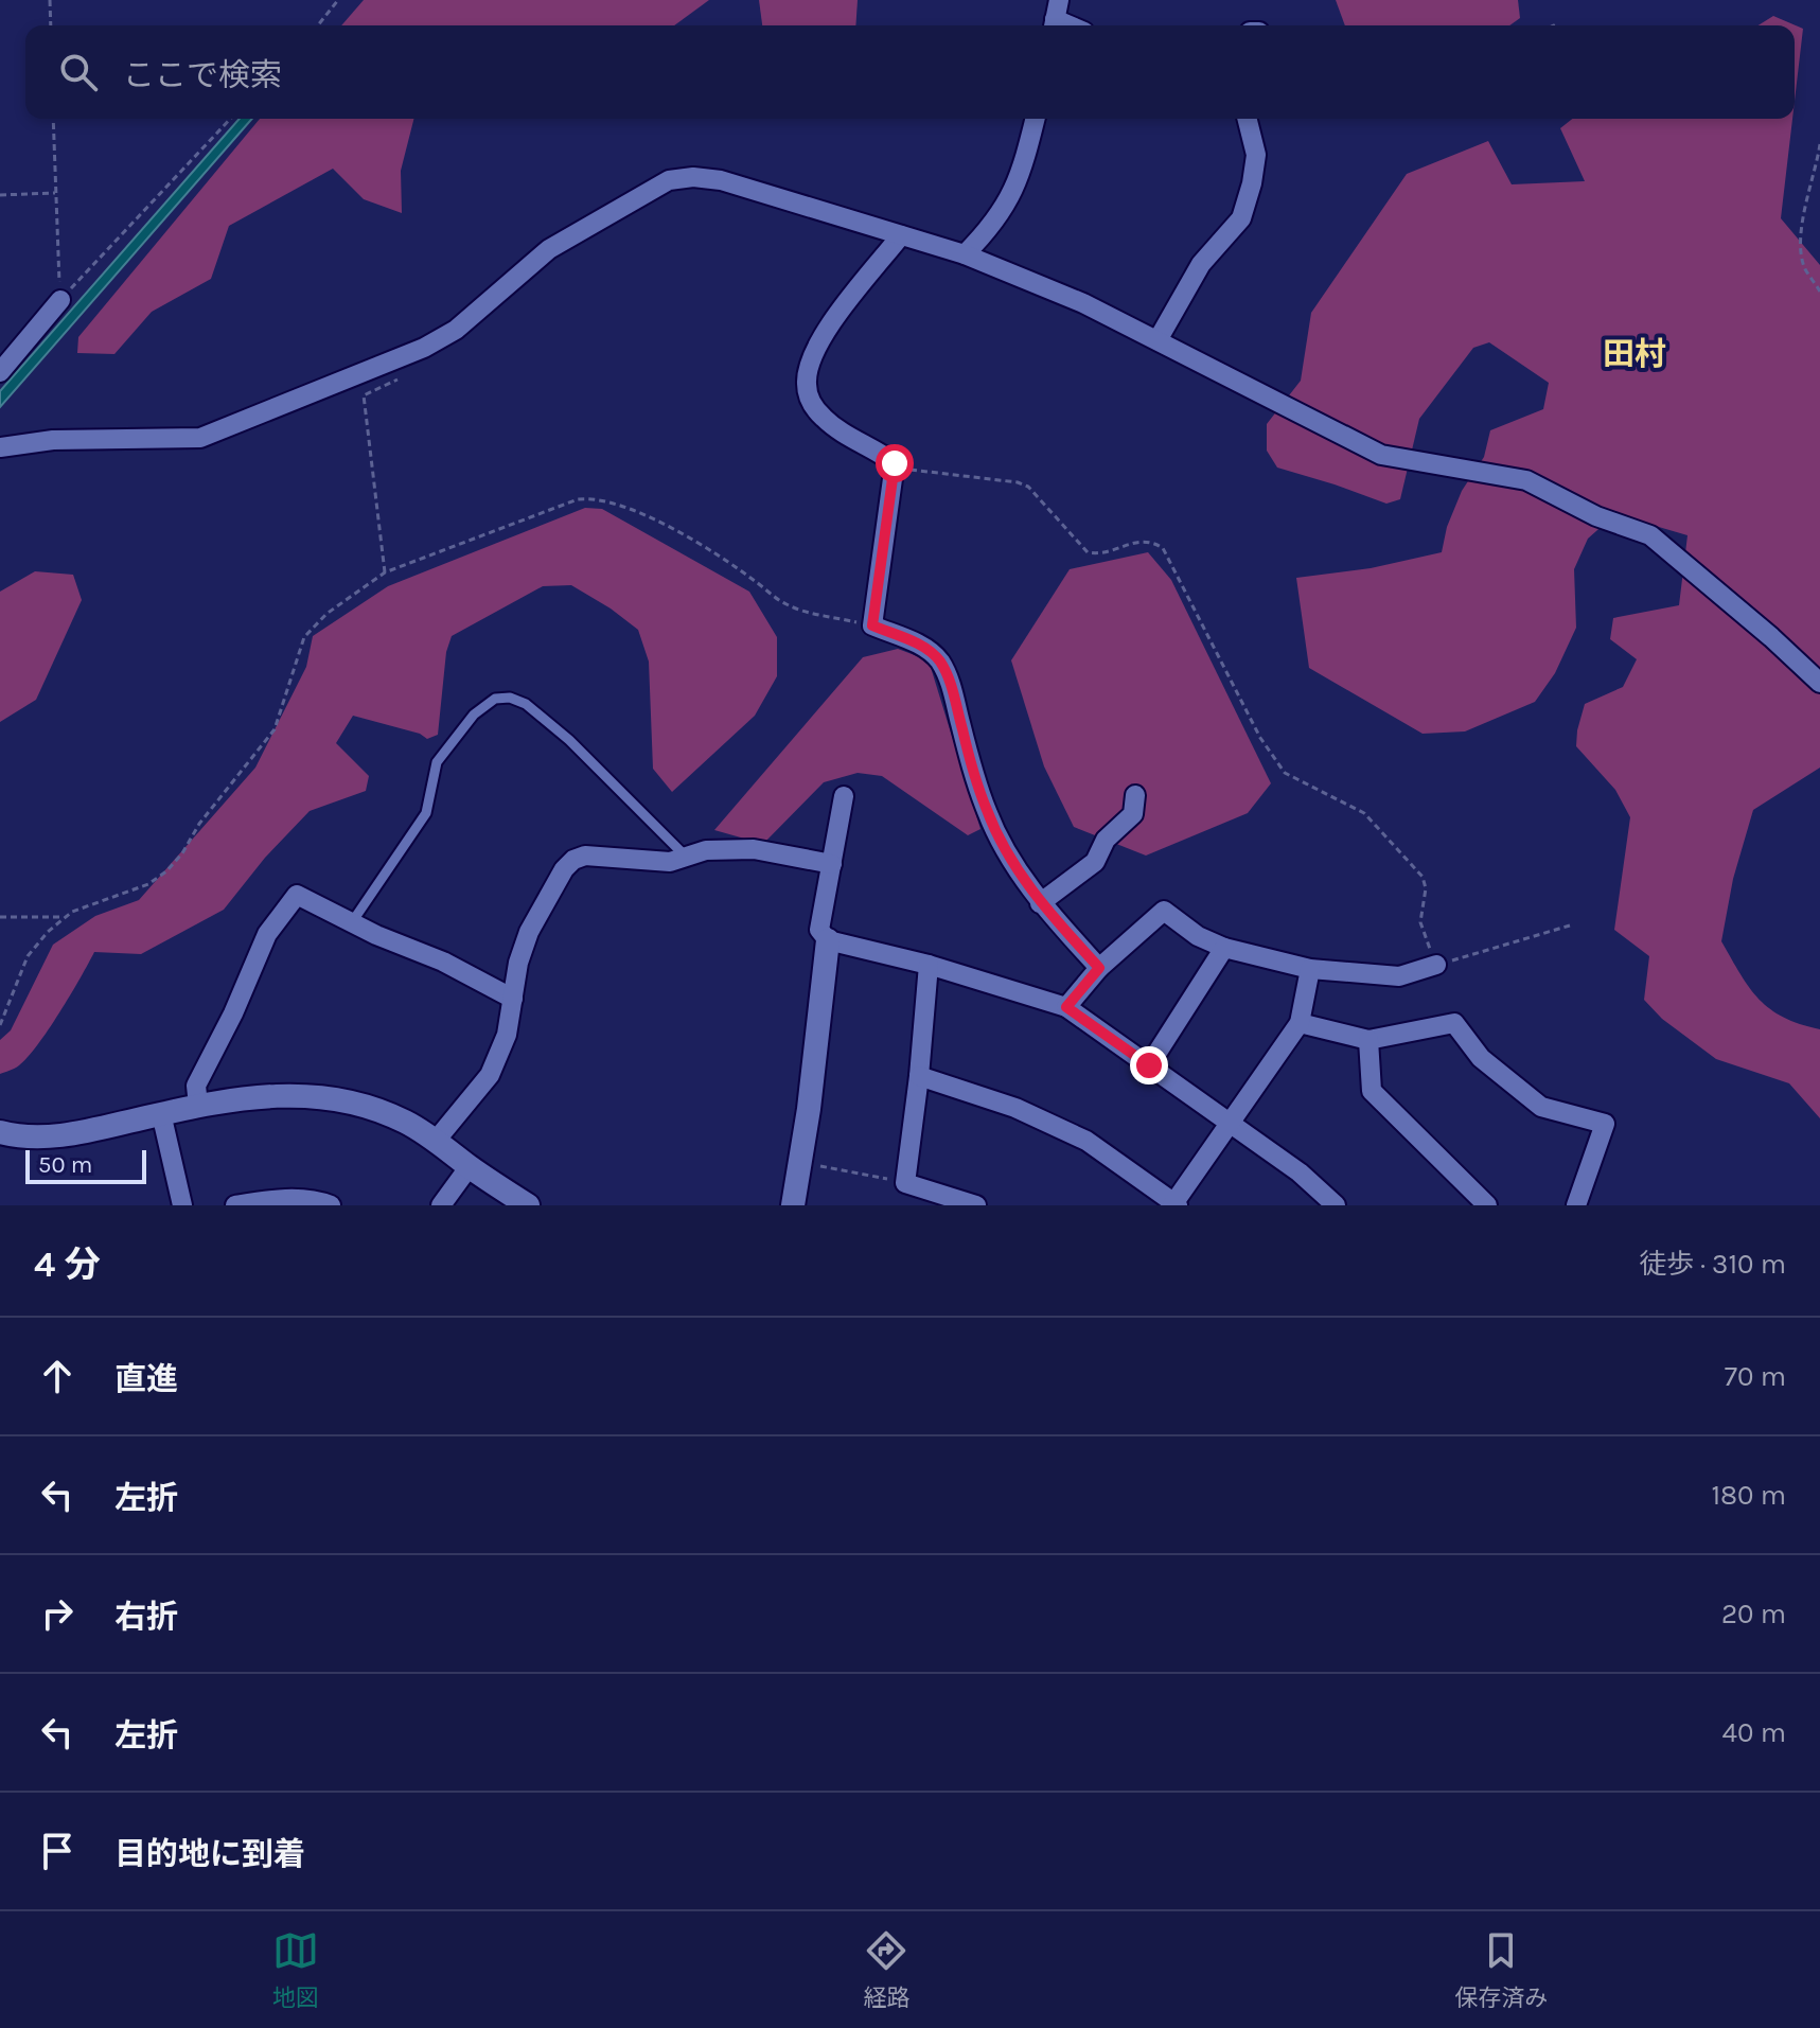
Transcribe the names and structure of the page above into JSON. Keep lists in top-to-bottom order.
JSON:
{
  "districts": ["田村"],
  "scale_bar": "50 m",
  "page": {
    "search": "ここで検索",
    "scale": "50 m",
    "heading": ["4 分", "徒歩 · 310 m"],
    "list": [
      ["直進", "70 m"],
      ["左折", "180 m"],
      ["右折", "20 m"],
      ["左折", "40 m"],
      "目的地に到着"
    ],
    "nav": ["地図", "経路", "保存済み"]
  }
}
